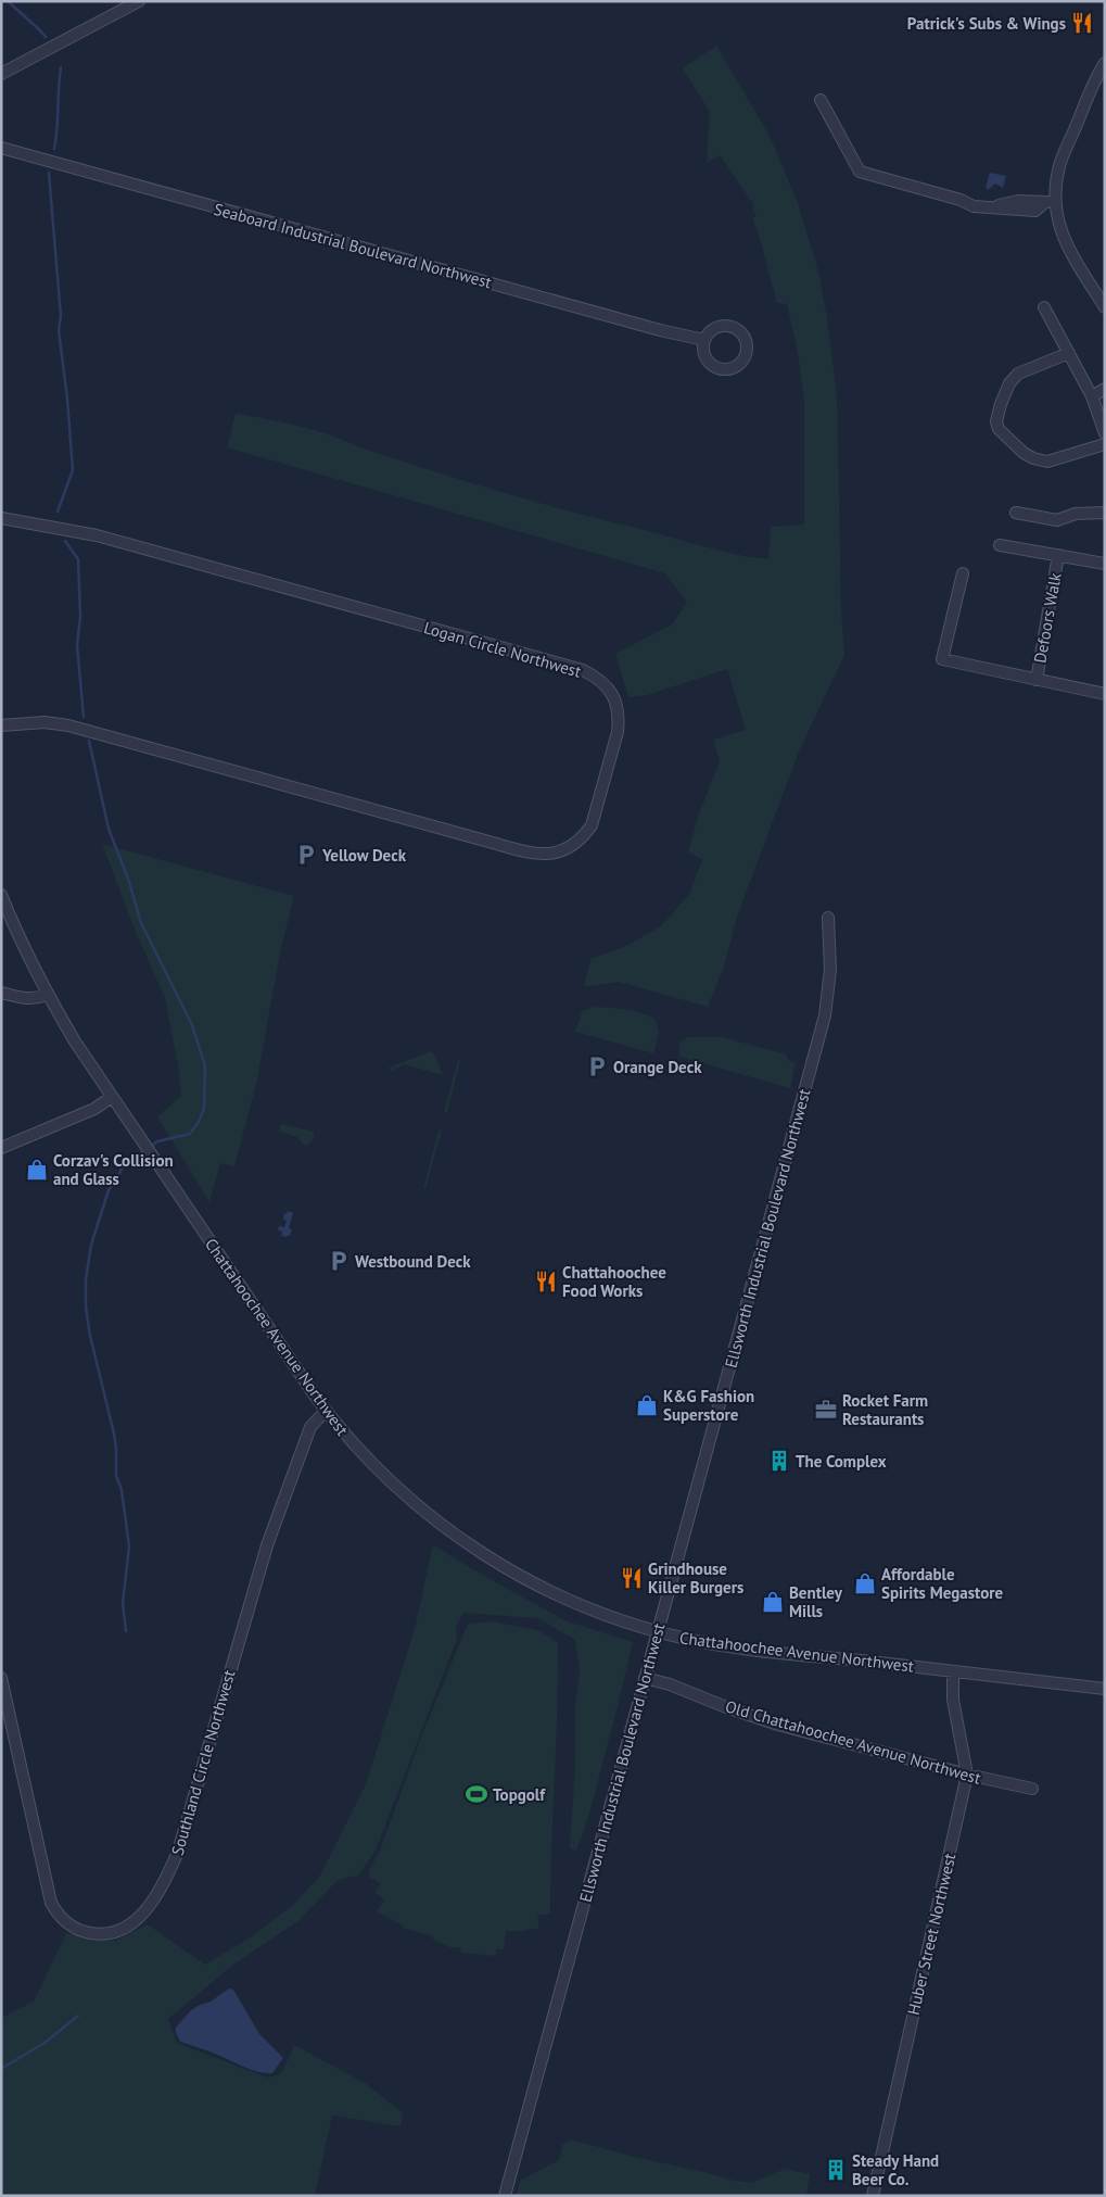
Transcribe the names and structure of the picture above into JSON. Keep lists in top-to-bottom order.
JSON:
{
  "streets": {
    "street": [
      "Seaboard Industrial Boulevard Northwest",
      "Defoors Walk",
      "Logan Circle Northwest",
      "Ellsworth Industrial Boulevard Northwest",
      "Chattahoochee Avenue Northwest",
      "Old Chattahoochee Avenue Northwest",
      "Southland Circle Northwest",
      "Huber Street Northwest"
    ]
  },
  "crossings": [
    ["Ellsworth Industrial Boulevard Northwest", "Chattahoochee Avenue Northwest"],
    ["Ellsworth Industrial Boulevard Northwest", "Old Chattahoochee Avenue Northwest"],
    ["Chattahoochee Avenue Northwest", "Southland Circle Northwest"],
    ["Chattahoochee Avenue Northwest", "Huber Street Northwest"],
    ["Old Chattahoochee Avenue Northwest", "Huber Street Northwest"]
  ],
  "places": {
    "restaurant": ["Patrick's Subs & Wings", "Chattahoochee Food Works", "Grindhouse Killer Burgers"],
    "parking": ["Yellow Deck", "Orange Deck", "Westbound Deck"],
    "shop": [
      "Corzav's Collision and Glass",
      "K&G Fashion Superstore",
      "Affordable Spirits Megastore",
      "Bentley Mills"
    ],
    "office": ["Rocket Farm Restaurants"],
    "building": ["The Complex", "Steady Hand Beer Co."],
    "sports": ["Topgolf"]
  }
}
